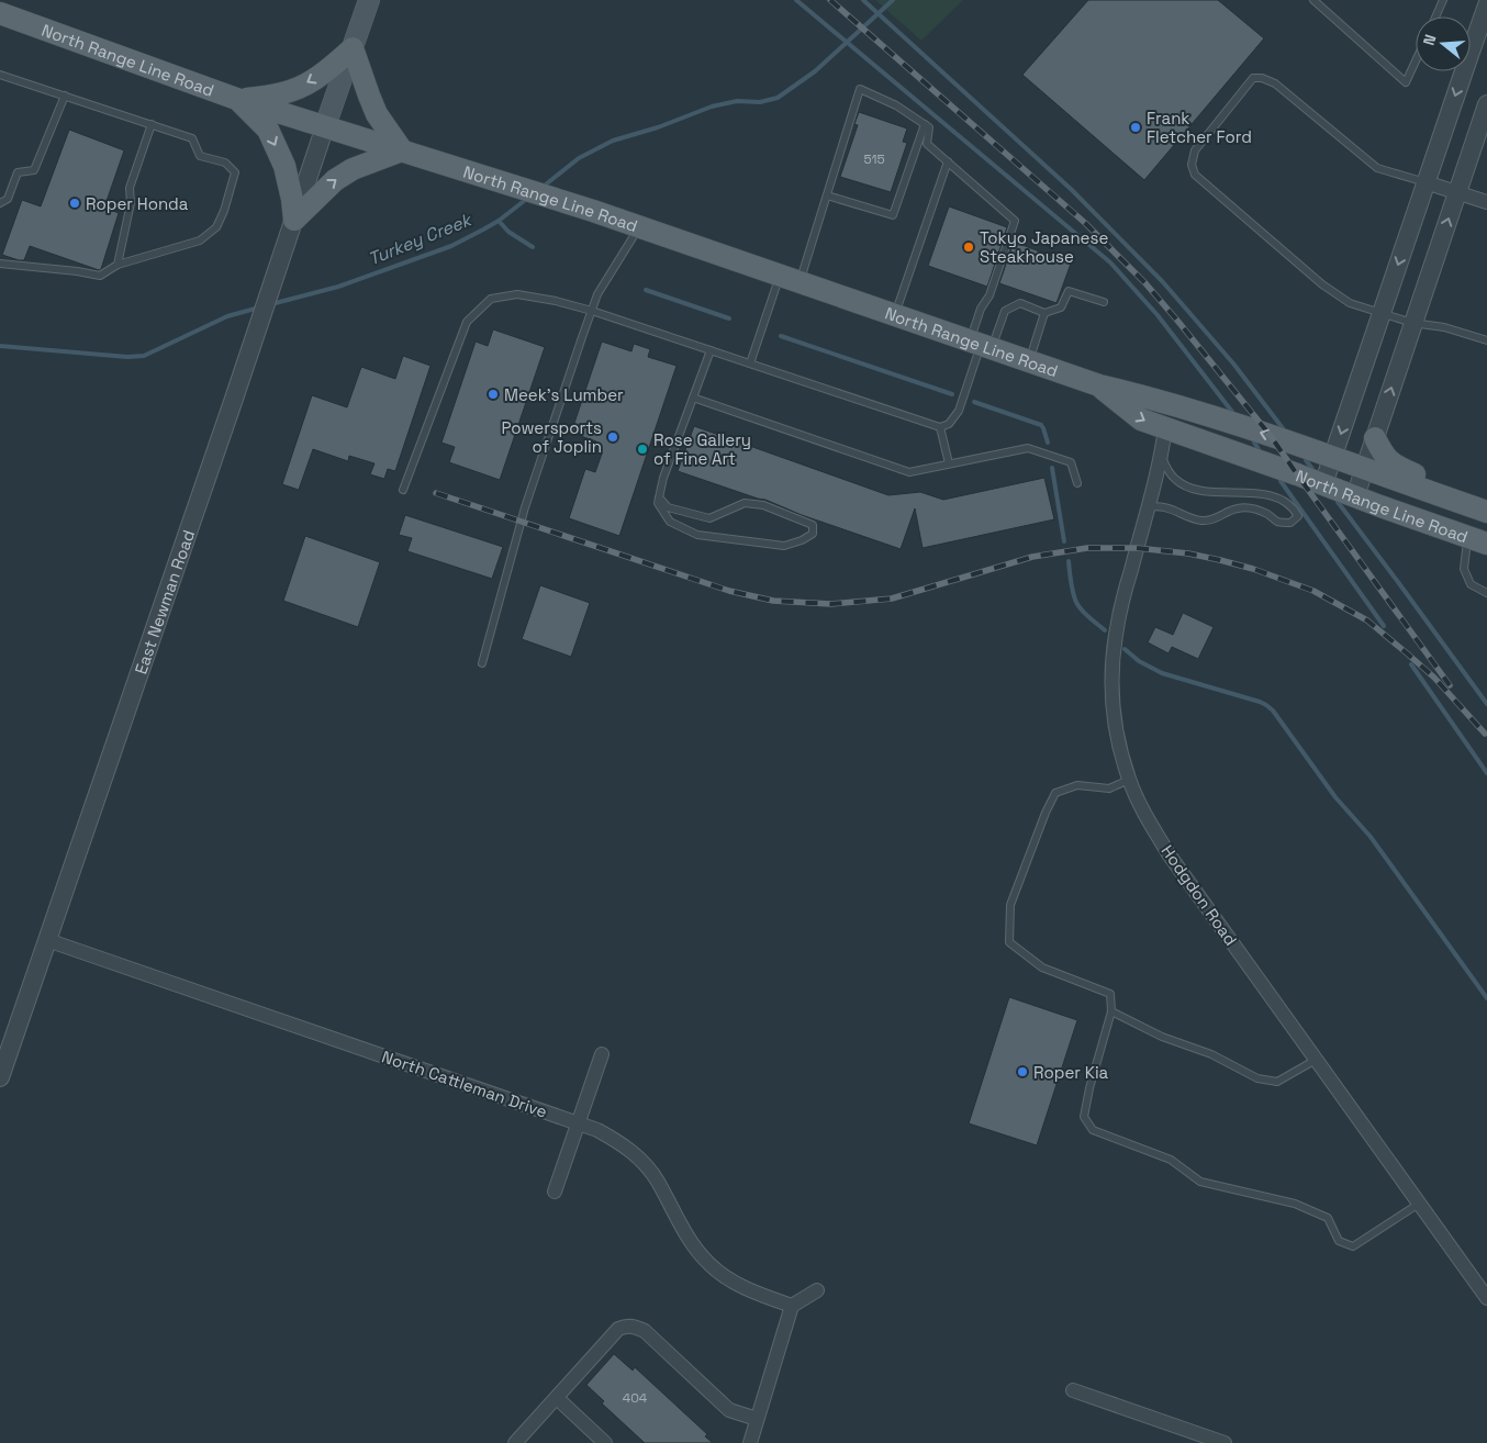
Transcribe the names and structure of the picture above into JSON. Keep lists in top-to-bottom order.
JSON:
{
  "streets": {
    "main road": ["North Range Line Road"],
    "street": ["East Newman Road", "Hodgdon Road", "North Cattleman Drive"]
  },
  "crossings": [
    ["North Range Line Road", "East Newman Road"],
    ["North Range Line Road", "Hodgdon Road"],
    ["East Newman Road", "North Cattleman Drive"]
  ],
  "water": ["Turkey Creek"],
  "places": [
    "Frank Fletcher Ford",
    "Roper Honda",
    "Tokyo Japanese Steakhouse",
    "Meek's Lumber",
    "Powersports of Joplin",
    "Rose Gallery of Fine Art",
    "Roper Kia"
  ],
  "house_numbers": ["515", "404"],
  "north": "left"
}
